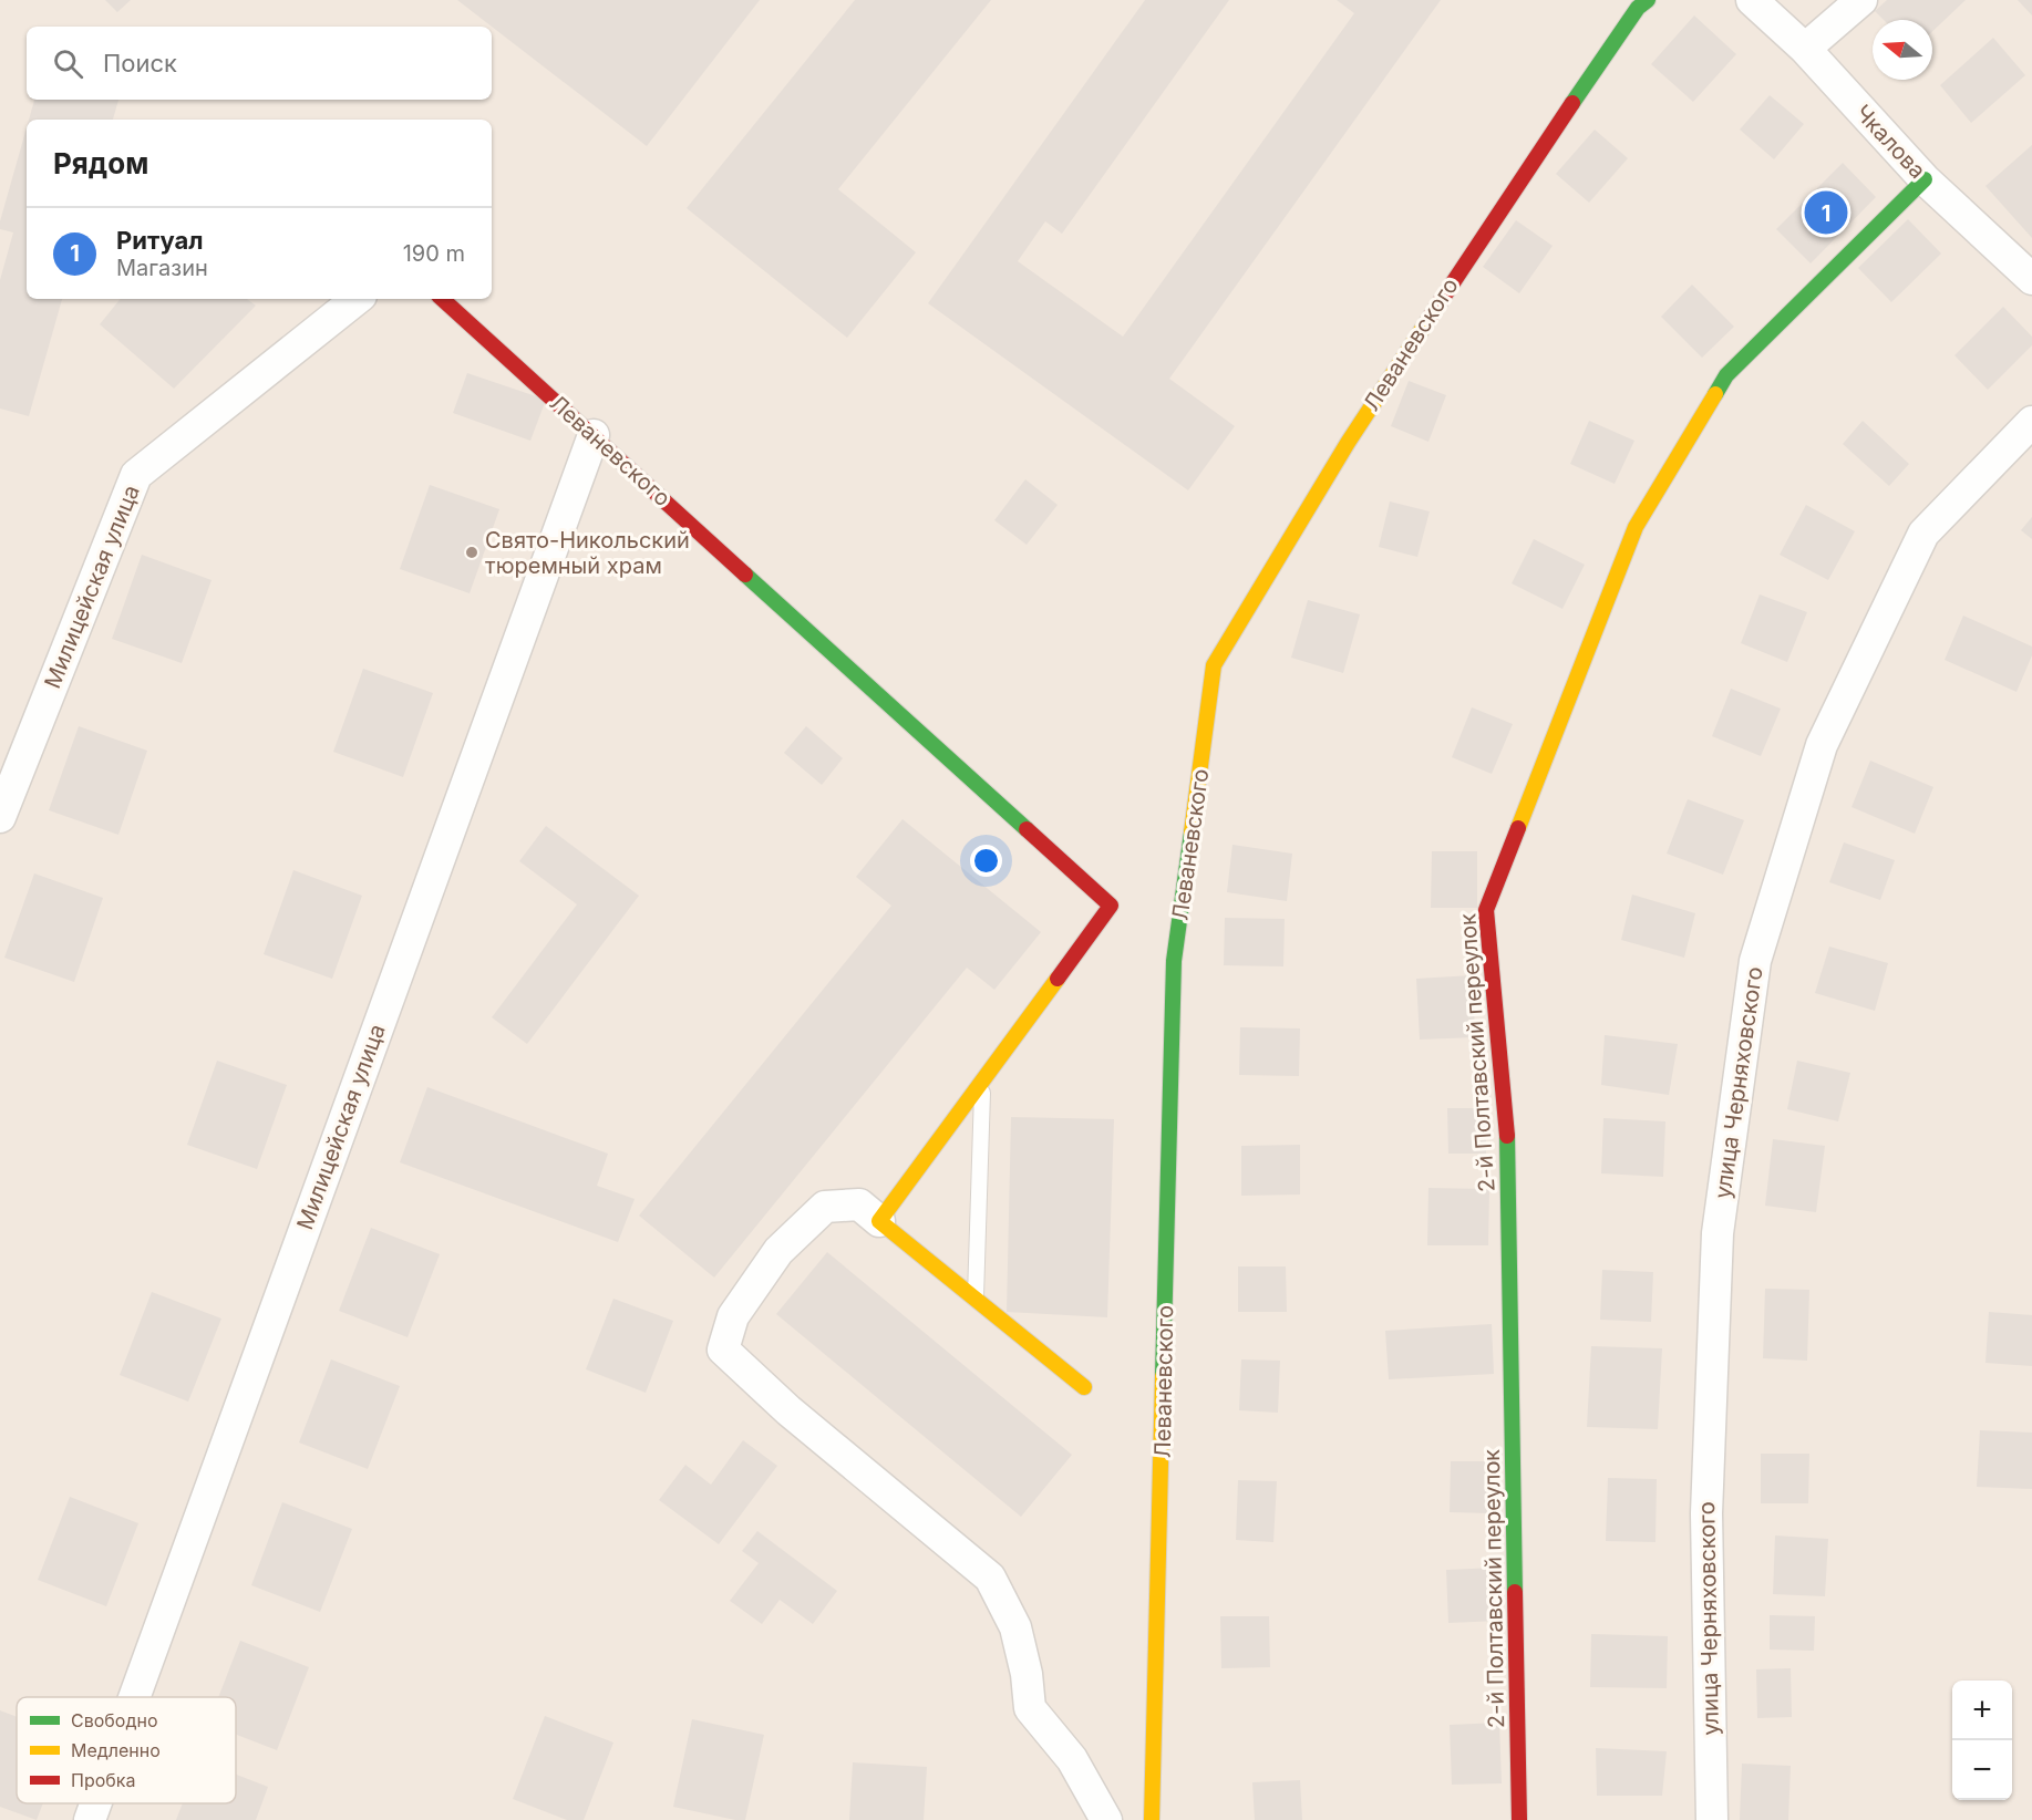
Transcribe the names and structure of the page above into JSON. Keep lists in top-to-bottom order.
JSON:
{
  "streets": {
    "street": [
      "Чкалова",
      "Леваневского",
      "Милицейская улица",
      "2-й Полтавский переулок",
      "улица Черняховского"
    ]
  },
  "crossings": [
    ["Чкалова", "2-й Полтавский переулок"],
    ["Леваневского", "Милицейская улица"]
  ],
  "places": ["Свято-Никольский тюремный храм"],
  "legend": ["Свободно", "Медленно", "Пробка"],
  "north": "left",
  "page": {
    "search": "Поиск",
    "heading": "Рядом",
    "pins": "1",
    "list": [
      {
        "mark": "1",
        "name": "Ритуал",
        "note": "Магазин",
        "value": "190 m"
      }
    ],
    "map_buttons": ["+", "−"]
  }
}
